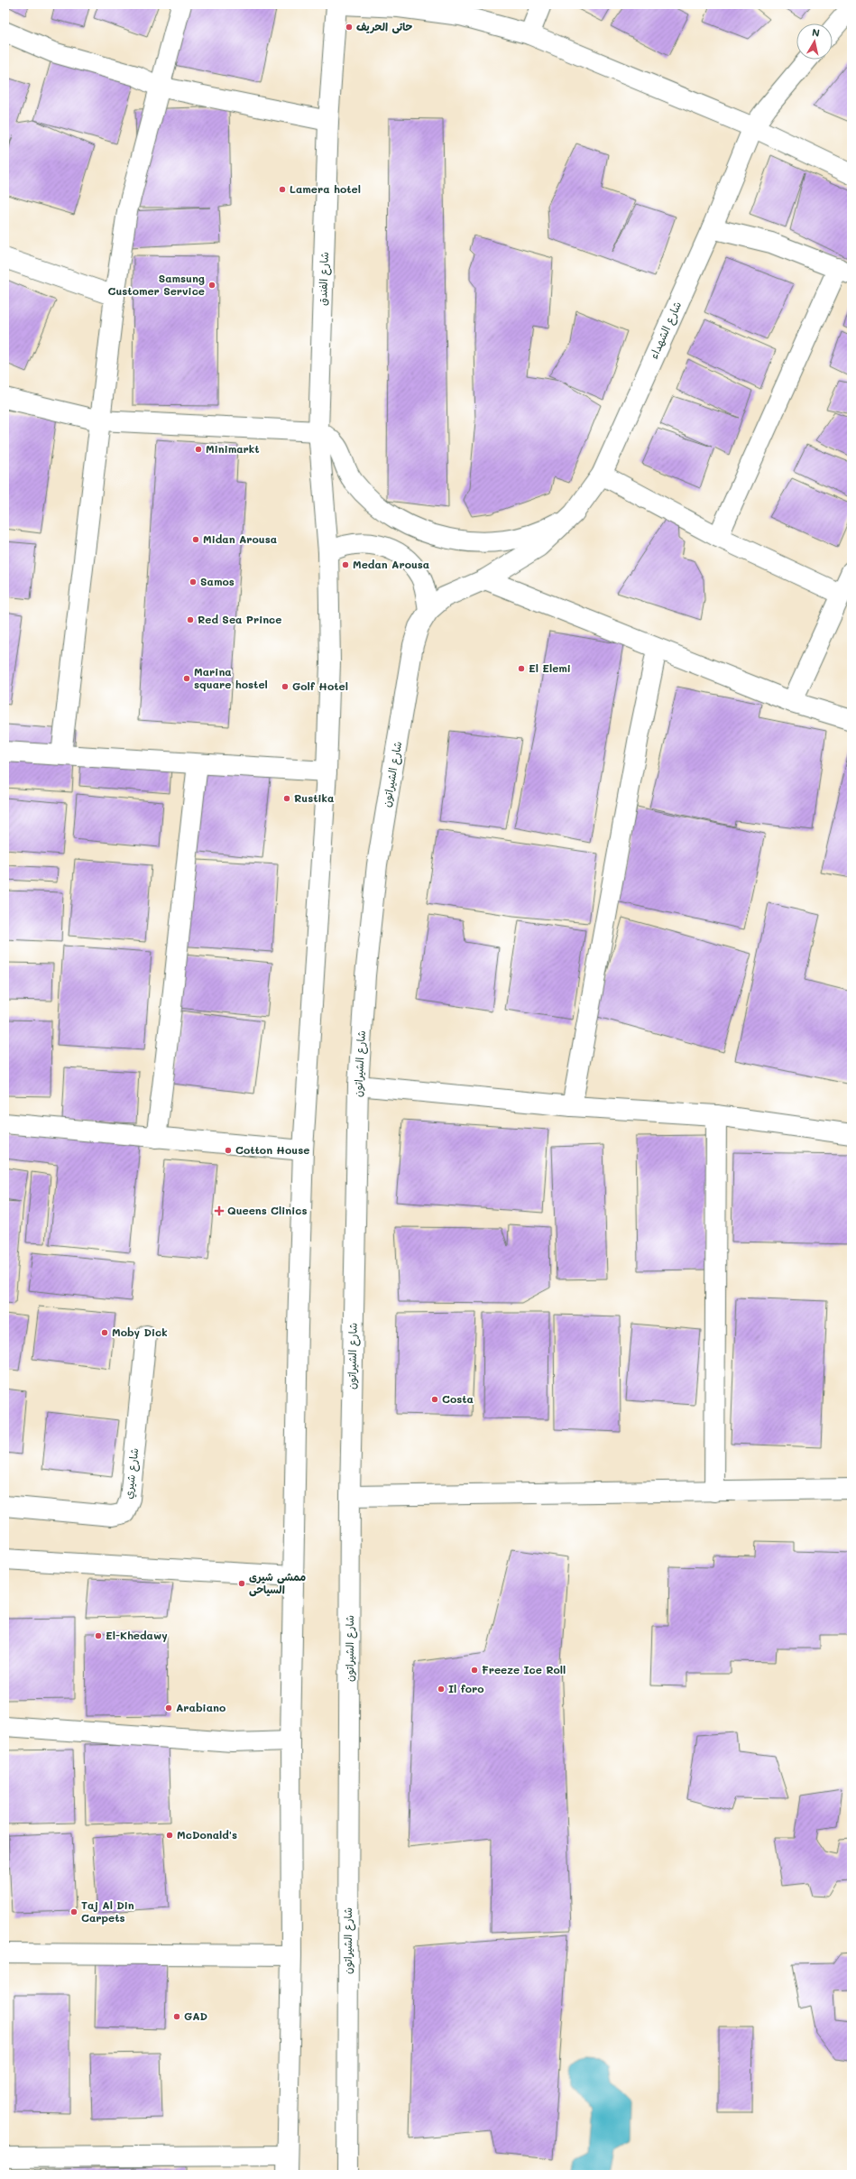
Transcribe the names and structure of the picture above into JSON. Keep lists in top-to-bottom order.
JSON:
{
  "streets": {
    "street": [
      "شارع الفندق",
      "شارع الشهداء",
      "شارع الشيراتون",
      "شارع شيري"
    ]
  },
  "crossings": [
    ["شارع الشهداء", "شارع الشيراتون"]
  ],
  "places": {
    "other": [
      "حاتى الحريف",
      "Lamera hotel",
      "Samsung Customer Service",
      "Minimarkt",
      "Midan Arousa",
      "Medan Arousa",
      "Samos",
      "Red Sea Prince",
      "El Elemi",
      "Marina square hostel",
      "Golf Hotel",
      "Rustika",
      "Cotton House",
      "Moby Dick",
      "Costa",
      "ممشى شيرى السياحى",
      "El-Khedawy",
      "Freeze Ice Roll",
      "Il foro",
      "Arabiano",
      "McDonald's",
      "Taj Al Din Carpets",
      "GAD"
    ],
    "health": ["Queens Clinics"]
  },
  "north": "top"
}
